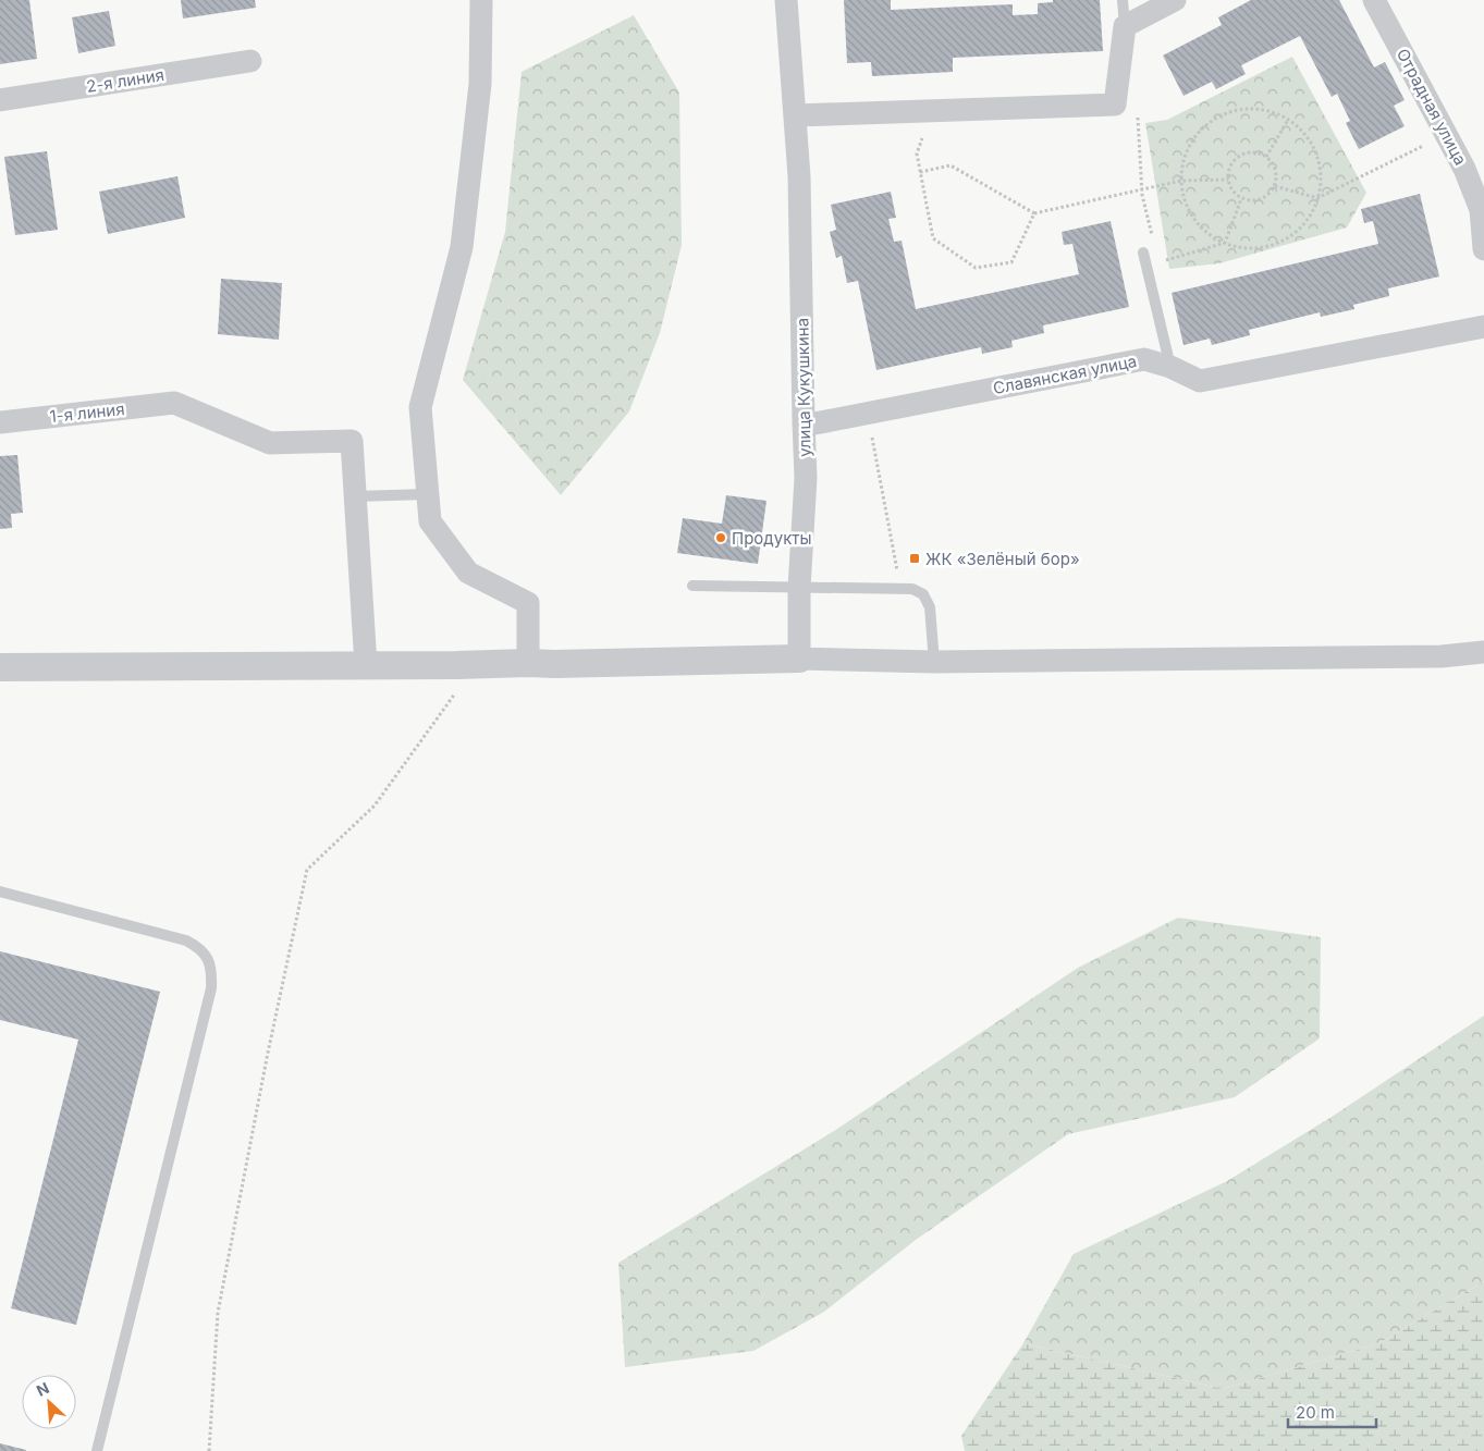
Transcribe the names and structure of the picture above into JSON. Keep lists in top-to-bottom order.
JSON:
{
  "streets": {
    "street": [
      "2-я линия",
      "Отрадная улица",
      "Славянская улица",
      "улица Кукушкина",
      "1-я линия"
    ]
  },
  "crossings": [
    ["Славянская улица", "улица Кукушкина"]
  ],
  "places": {
    "other": ["Продукты"],
    "transit": ["ЖК «Зелёный бор»"]
  },
  "scale_bar": "20 m",
  "north": "top left"
}
